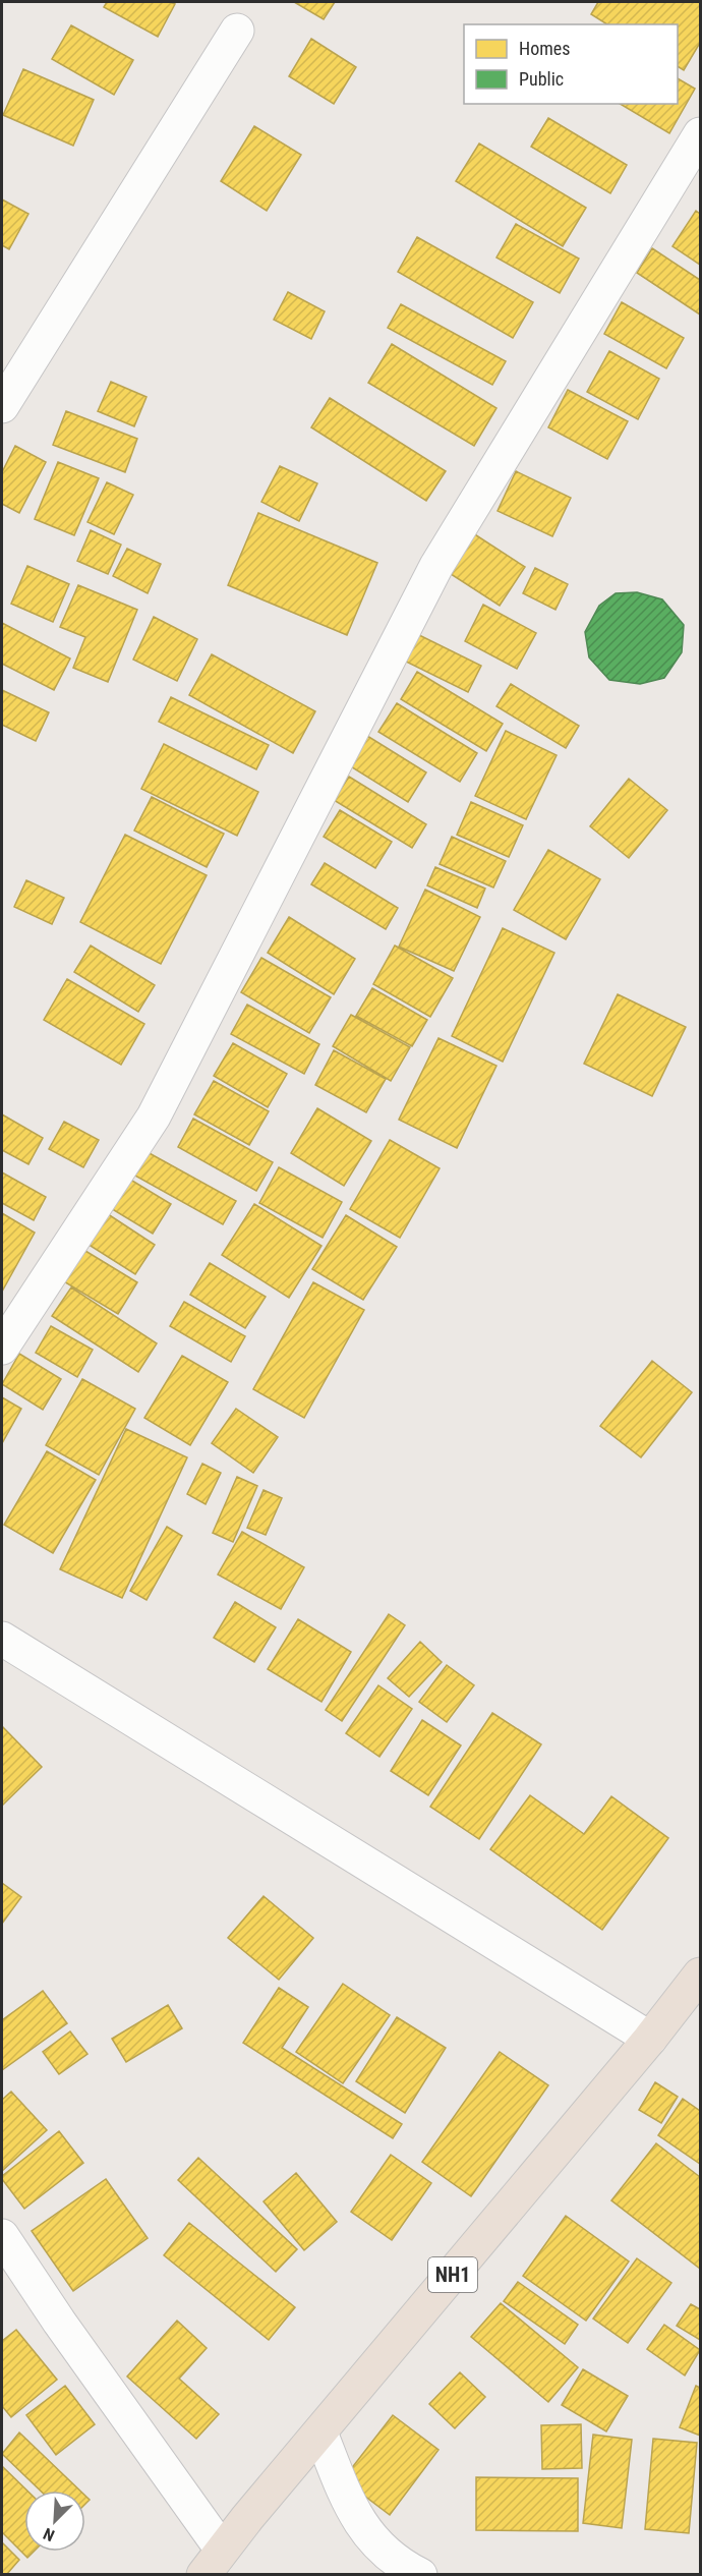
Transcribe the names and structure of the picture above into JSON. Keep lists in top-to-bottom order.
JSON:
{
  "streets": {
    "highway": ["NH1"]
  },
  "legend": ["Homes", "Public"],
  "north": "bottom left"
}
